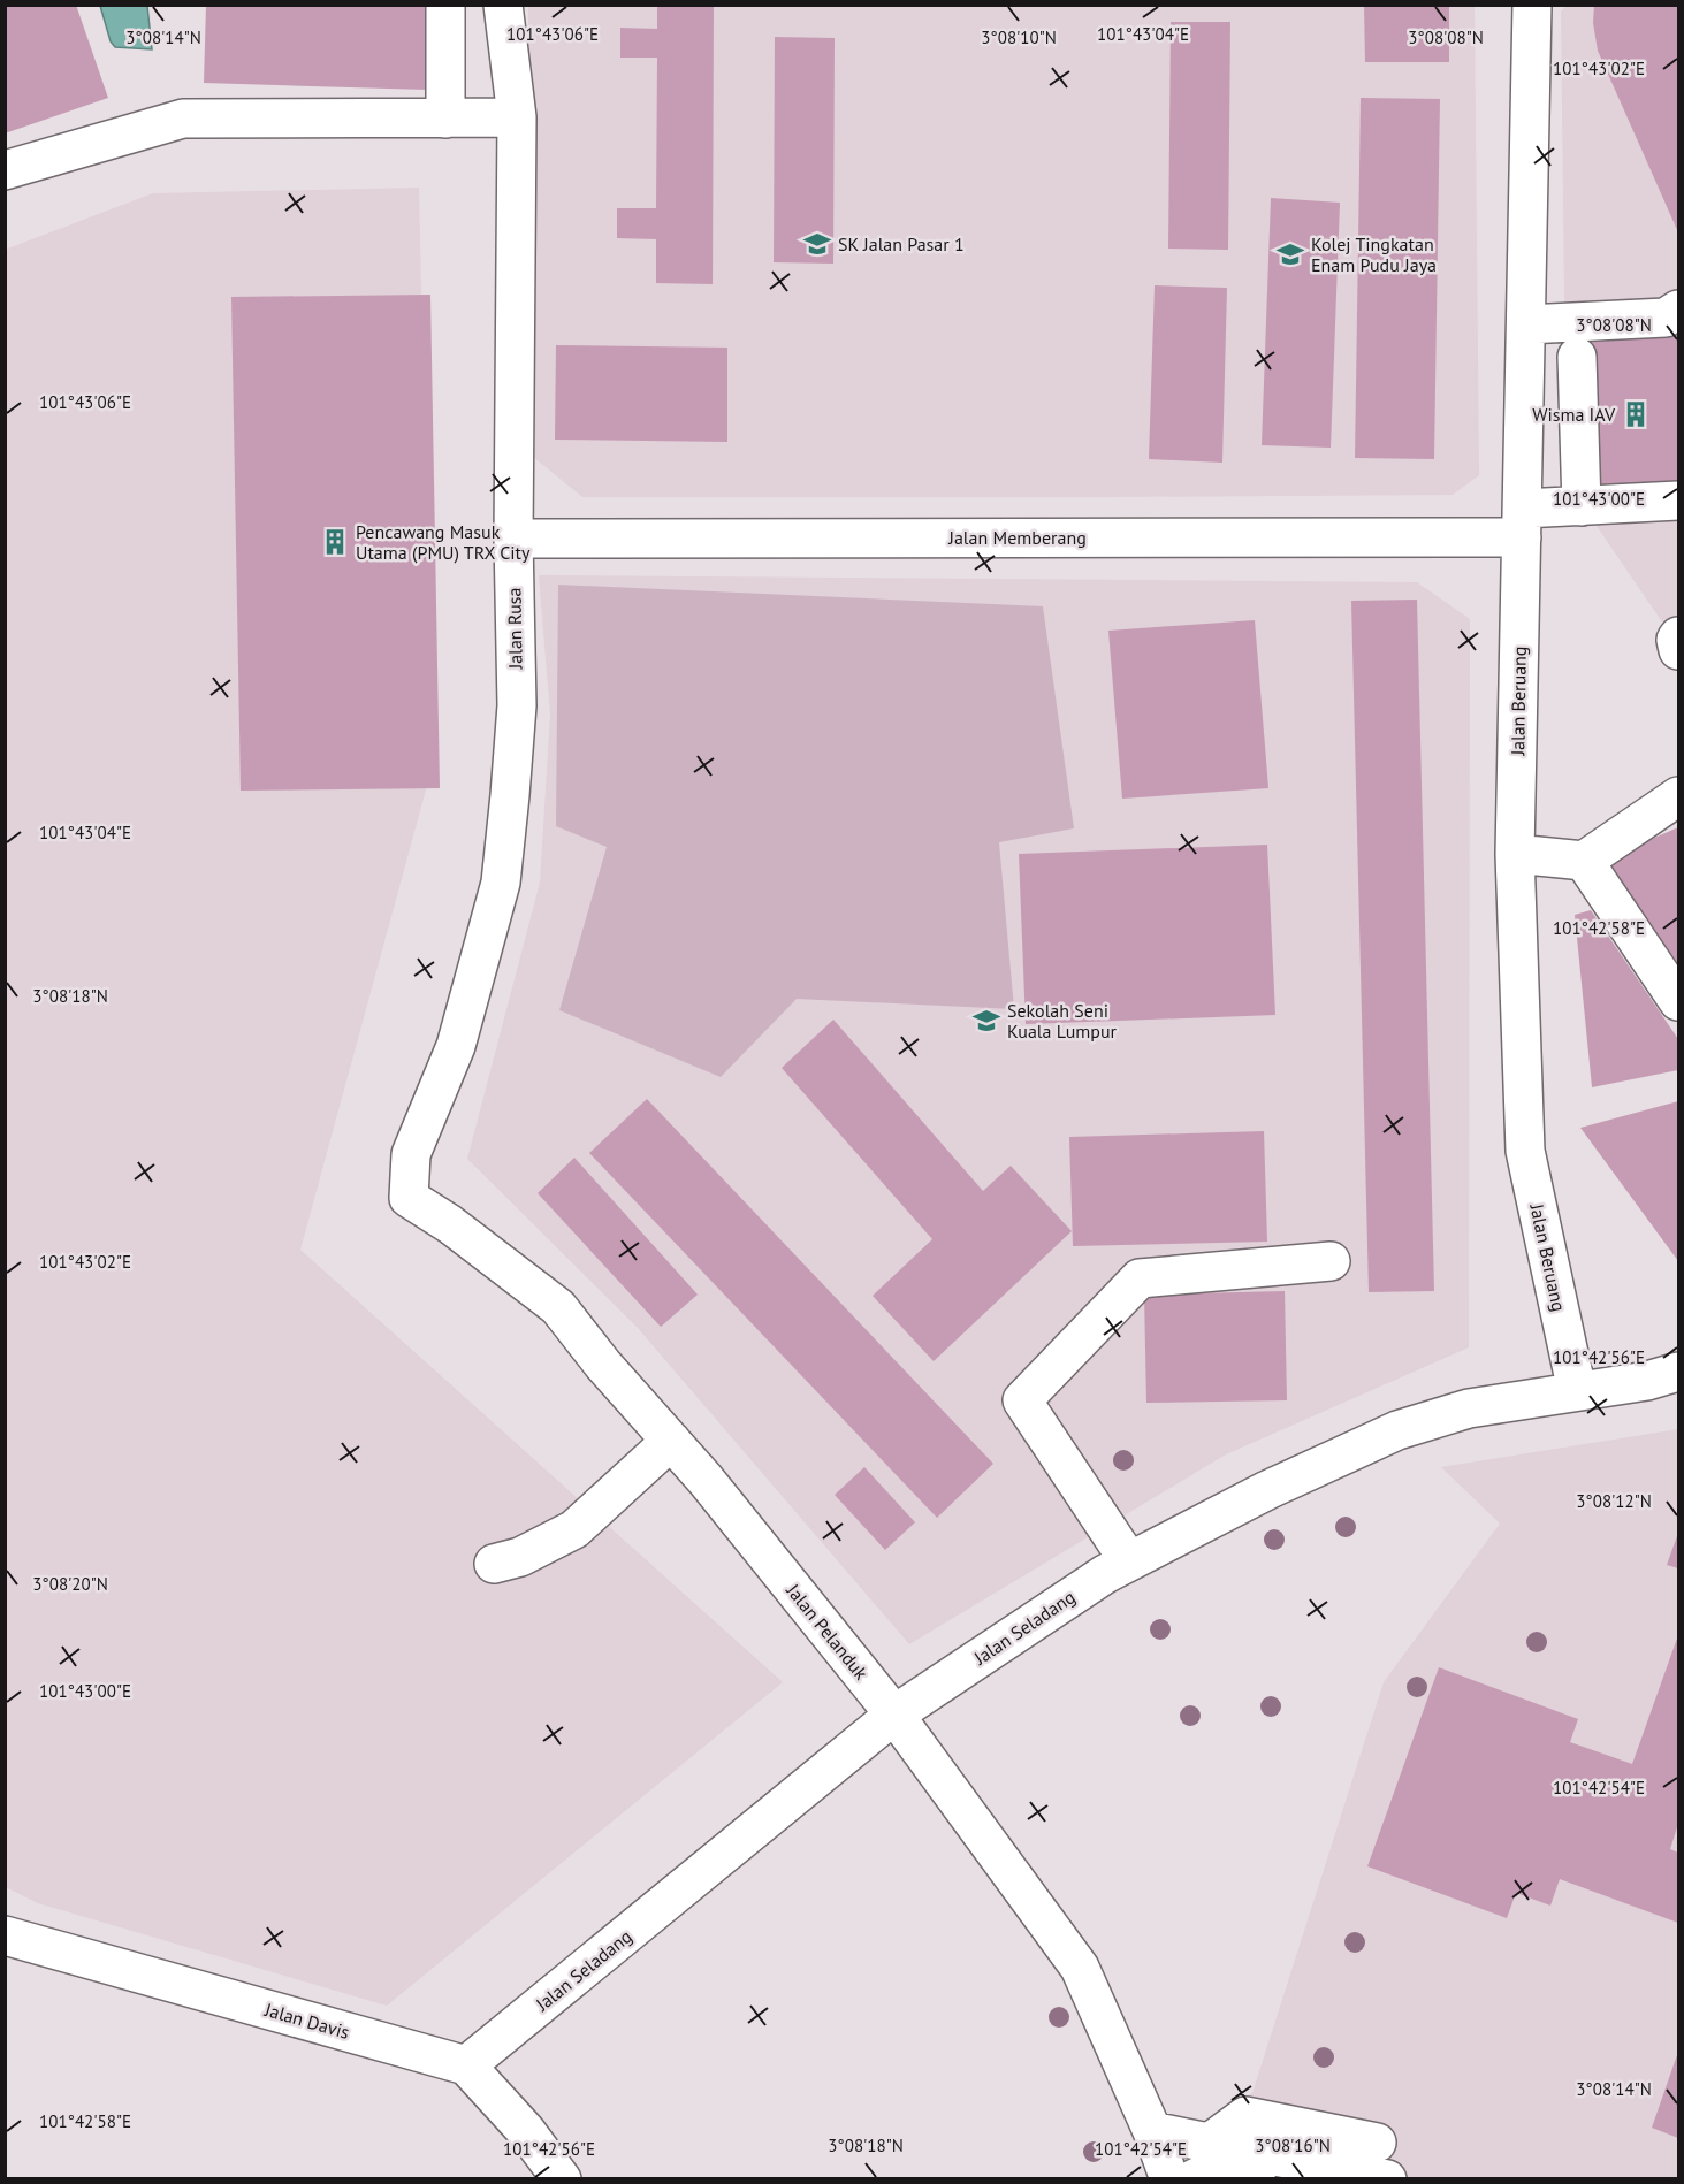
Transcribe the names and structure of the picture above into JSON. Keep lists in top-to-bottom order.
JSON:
{
  "streets": {
    "street": [
      "Jalan Memberang",
      "Jalan Rusa",
      "Jalan Beruang",
      "Jalan Seladang",
      "Jalan Pelanduk",
      "Jalan Davis"
    ]
  },
  "crossings": [
    ["Jalan Memberang", "Jalan Rusa"],
    ["Jalan Memberang", "Jalan Beruang"],
    ["Jalan Rusa", "Jalan Pelanduk"],
    ["Jalan Beruang", "Jalan Seladang"],
    ["Jalan Seladang", "Jalan Pelanduk"],
    ["Jalan Seladang", "Jalan Davis"]
  ],
  "places": {
    "school or university": ["SK Jalan Pasar 1", "Kolej Tingkatan Enam Pudu Jaya", "Sekolah Seni Kuala Lumpur"],
    "building": ["Wisma IAV", "Pencawang Masuk Utama (PMU) TRX City"]
  },
  "coordinates": [
    "101°43'06\"E",
    "101°43'04\"E",
    "3°08'14\"N",
    "3°08'10\"N",
    "3°08'08\"N",
    "101°43'02\"E",
    "101°43'00\"E",
    "101°42'58\"E",
    "3°08'18\"N",
    "101°42'56\"E",
    "3°08'12\"N",
    "3°08'20\"N",
    "101°42'54\"E",
    "3°08'16\"N"
  ]
}
